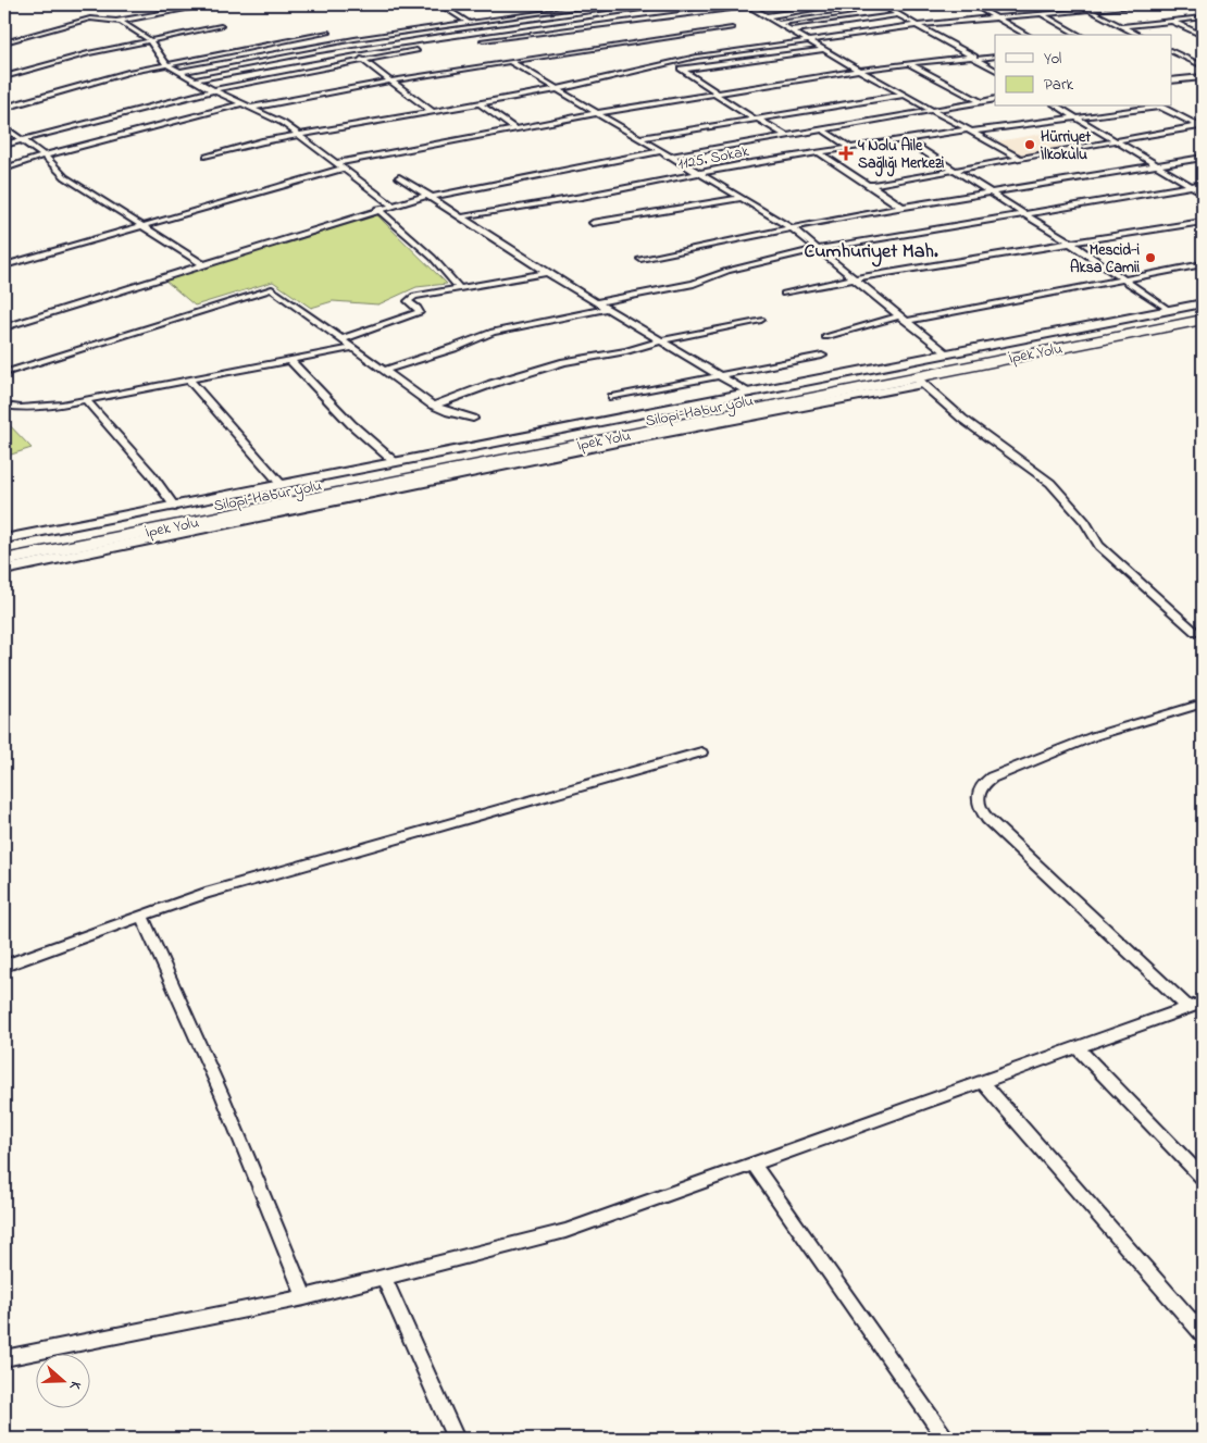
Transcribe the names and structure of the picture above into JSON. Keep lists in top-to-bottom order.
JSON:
{
  "streets": {
    "highway": ["İpek Yolu", "Silopi-Habur yolu"],
    "street": ["1125. Sokak"]
  },
  "crossings": [
    ["İpek Yolu", "Silopi-Habur yolu"]
  ],
  "districts": ["Cumhuriyet Mah."],
  "places": {
    "other": ["Hürriyet İlkokulu", "Mescid-i Aksa Camii"],
    "health": ["4 Nolu Aile Sağlığı Merkezi"]
  },
  "legend": ["Yol", "Park"],
  "north": "right"
}
